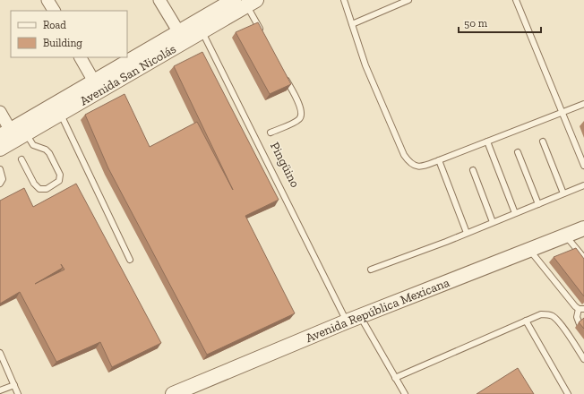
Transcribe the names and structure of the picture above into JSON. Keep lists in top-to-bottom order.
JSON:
{
  "streets": {
    "street": ["Avenida San Nicolás", "Avenida República Mexicana"],
    "lane": ["Pingüino"]
  },
  "crossings": [
    ["Avenida San Nicolás", "Pingüino"],
    ["Pingüino", "Avenida República Mexicana"]
  ],
  "legend": ["Road", "Building"],
  "scale_bar": "50 m"
}
